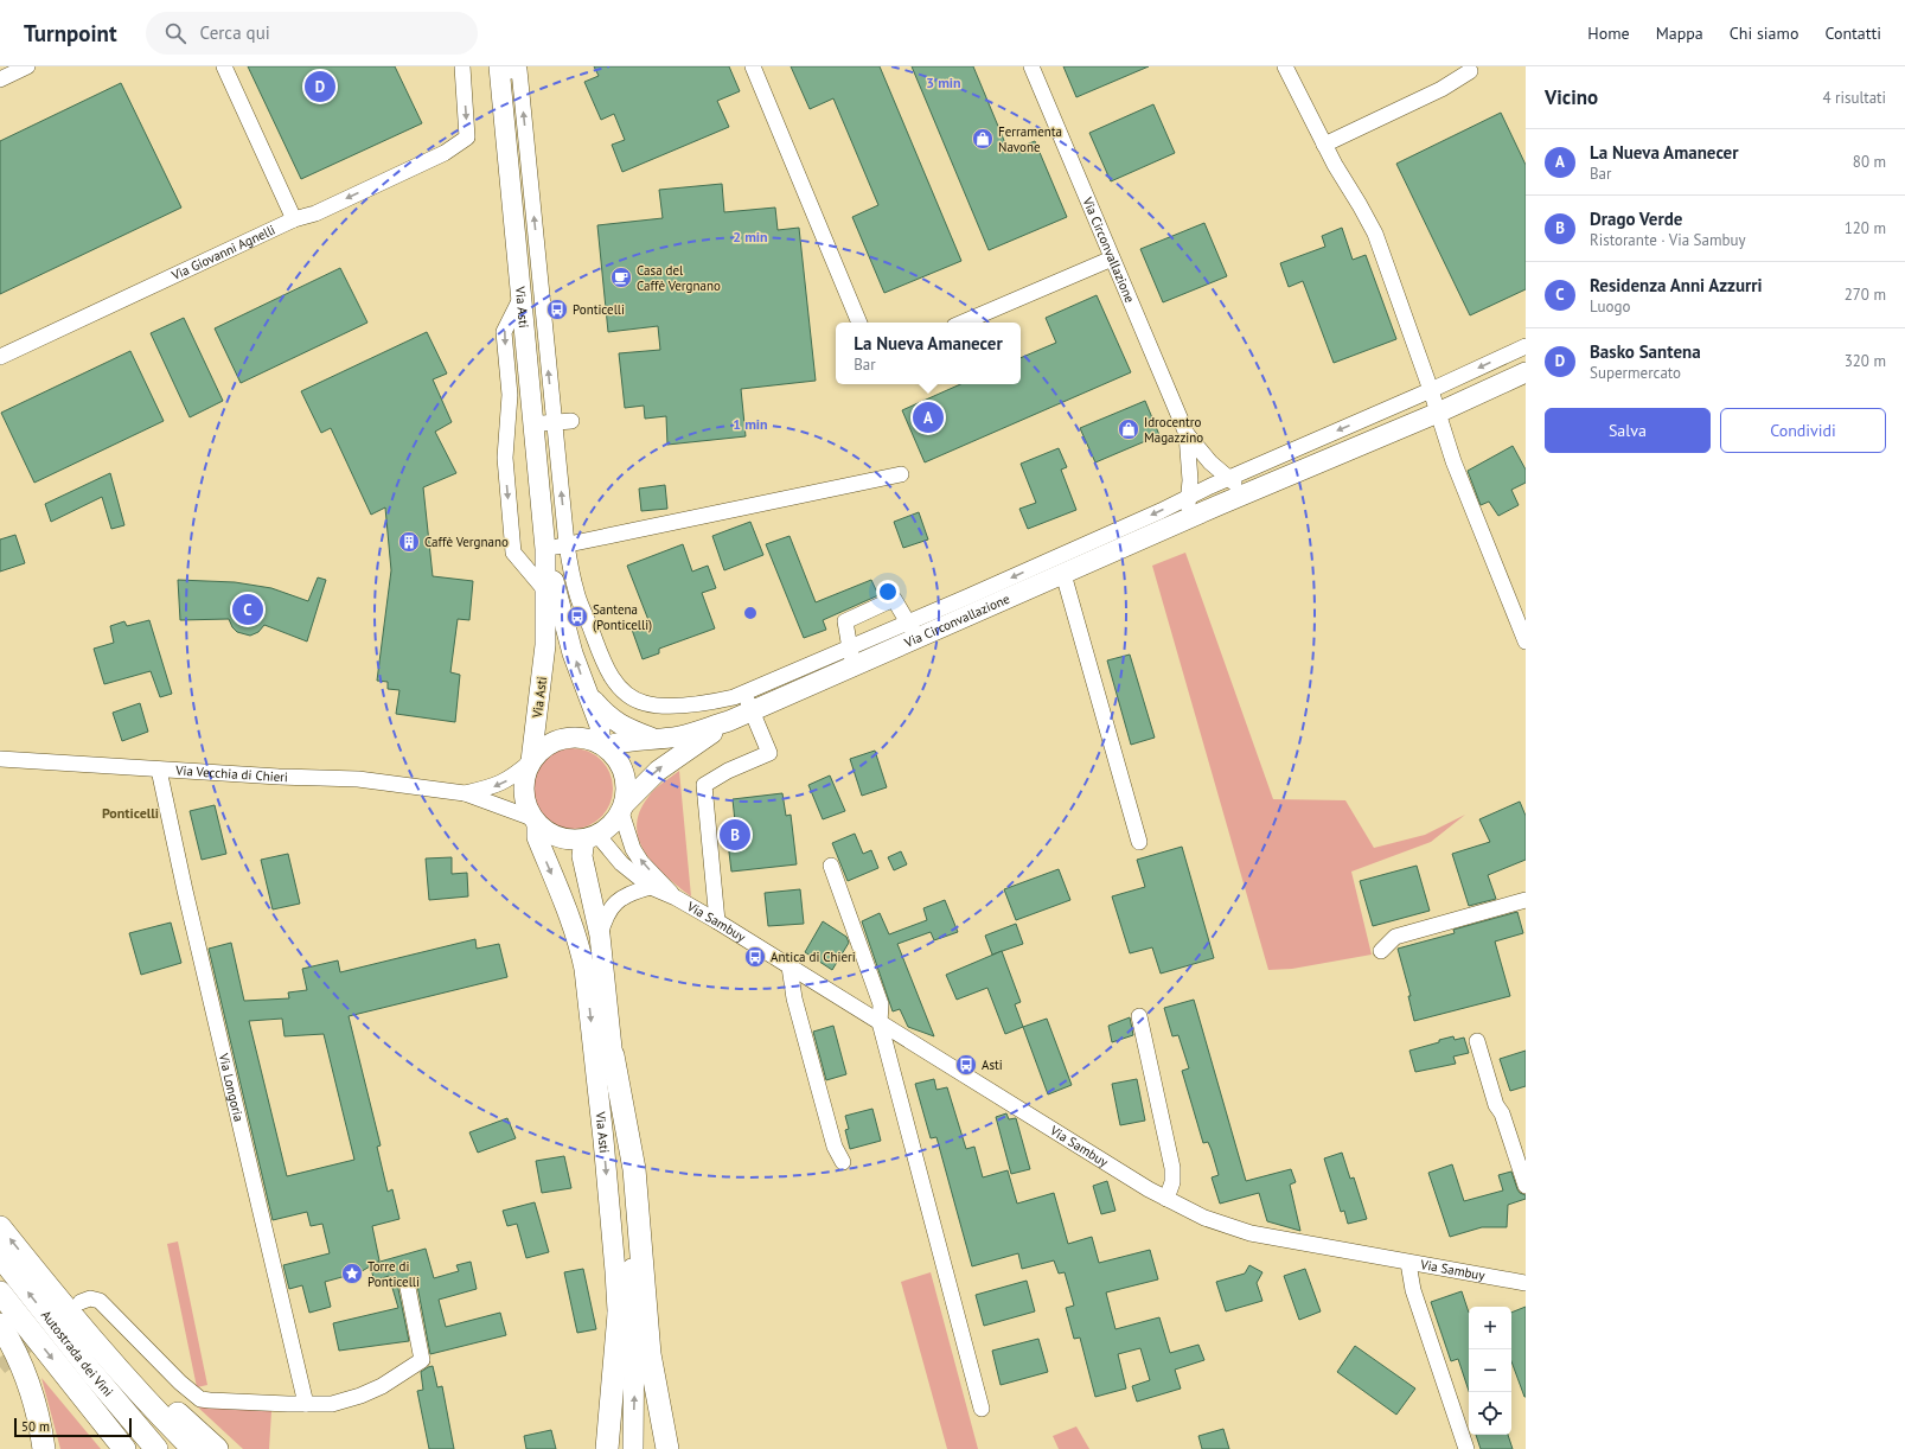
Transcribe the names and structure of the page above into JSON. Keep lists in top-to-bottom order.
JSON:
{
  "streets": {
    "highway": ["Autostrada dei Vini"],
    "main road": ["Via Circonvallazione", "Via Asti"],
    "street": [
      "Via Giovanni Agnelli",
      "Via Vecchia di Chieri",
      "Via Sambuy",
      "Via Longoria"
    ]
  },
  "crossings": [
    ["Via Circonvallazione", "Via Asti"],
    ["Via Circonvallazione", "Via Vecchia di Chieri"],
    ["Via Circonvallazione", "Via Sambuy"],
    ["Via Asti", "Via Vecchia di Chieri"],
    ["Via Asti", "Via Sambuy"],
    ["Via Vecchia di Chieri", "Via Sambuy"],
    ["Via Vecchia di Chieri", "Via Longoria"]
  ],
  "districts": ["Ponticelli"],
  "places": {
    "shop": ["Ferramenta Navone", "Idrocentro Magazzino"],
    "cafe": ["Casa del Caffè Vergnano"],
    "bus stop": [
      "Ponticelli",
      "Santena (Ponticelli)",
      "Antica di Chieri",
      "Asti"
    ],
    "building": ["Caffè Vergnano"],
    "place": ["Torre di Ponticelli"]
  },
  "scale_bar": "50 m",
  "page": {
    "header": "Turnpoint",
    "search": "Cerca qui",
    "nav": [
      "Home",
      "Mappa",
      "Chi siamo",
      "Contatti"
    ],
    "heading": ["Vicino", "4 risultati"],
    "pins": [
      "D",
      "A",
      "C",
      "B"
    ],
    "list": [
      {
        "mark": "A",
        "name": "La Nueva Amanecer",
        "note": "Bar",
        "value": "80 m"
      },
      {
        "mark": "B",
        "name": "Drago Verde",
        "note": "Ristorante · Via Sambuy",
        "value": "120 m"
      },
      {
        "mark": "C",
        "name": "Residenza Anni Azzurri",
        "note": "Luogo",
        "value": "270 m"
      },
      {
        "mark": "D",
        "name": "Basko Santena",
        "note": "Supermercato",
        "value": "320 m"
      }
    ],
    "popup": ["La Nueva Amanecer", "Bar"],
    "buttons": ["Salva", "Condividi"],
    "map_buttons": ["+", "−"],
    "scale": "50 m"
  },
  "rings": ["3 min", "2 min", "1 min"]
}
